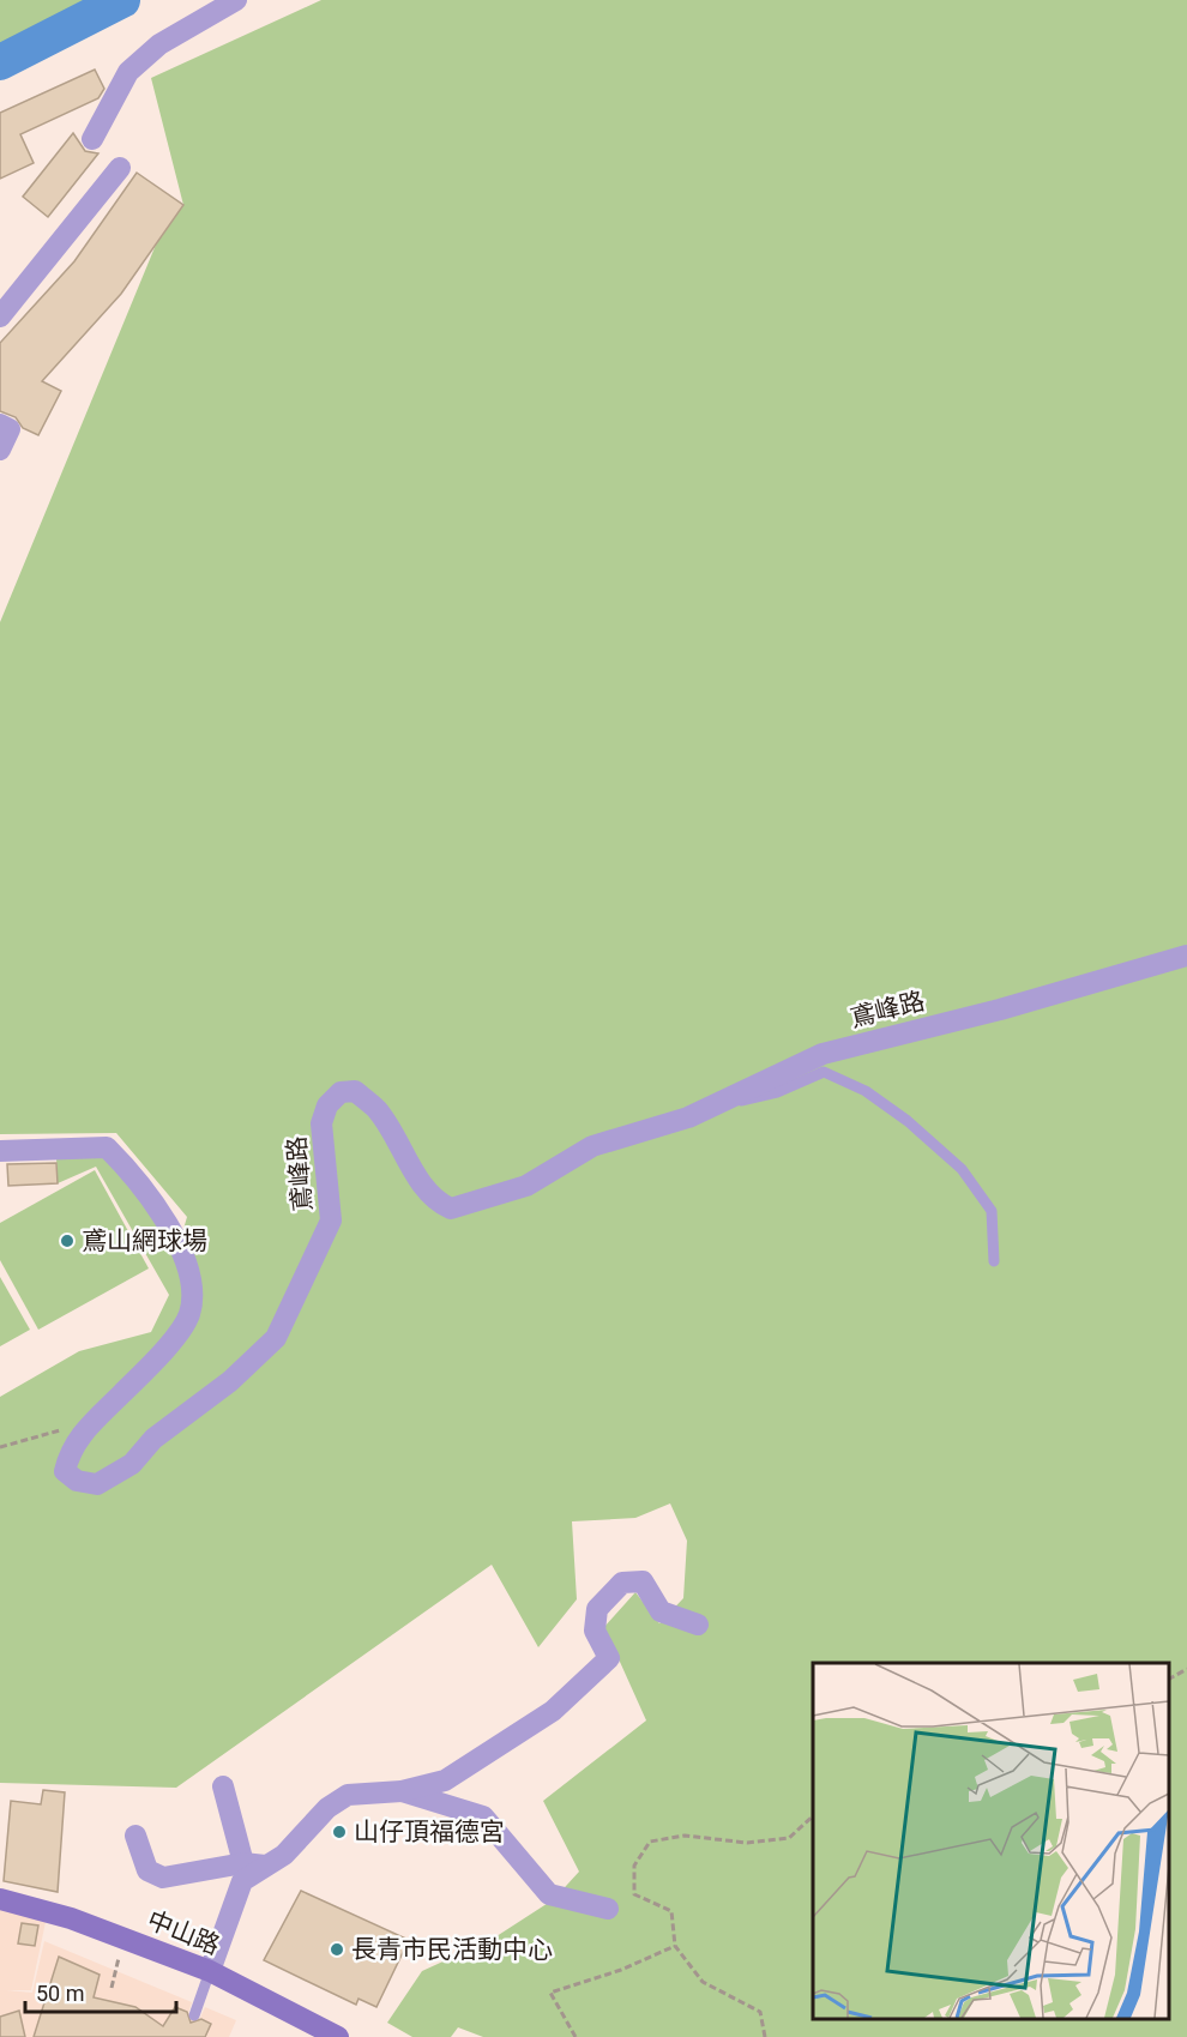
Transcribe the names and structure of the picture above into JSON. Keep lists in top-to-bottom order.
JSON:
{
  "streets": {
    "street": ["鳶峰路", "中山路"]
  },
  "places": ["鳶山網球場", "山仔頂福德宮", "長青市民活動中心"],
  "scale_bar": "50 m"
}
